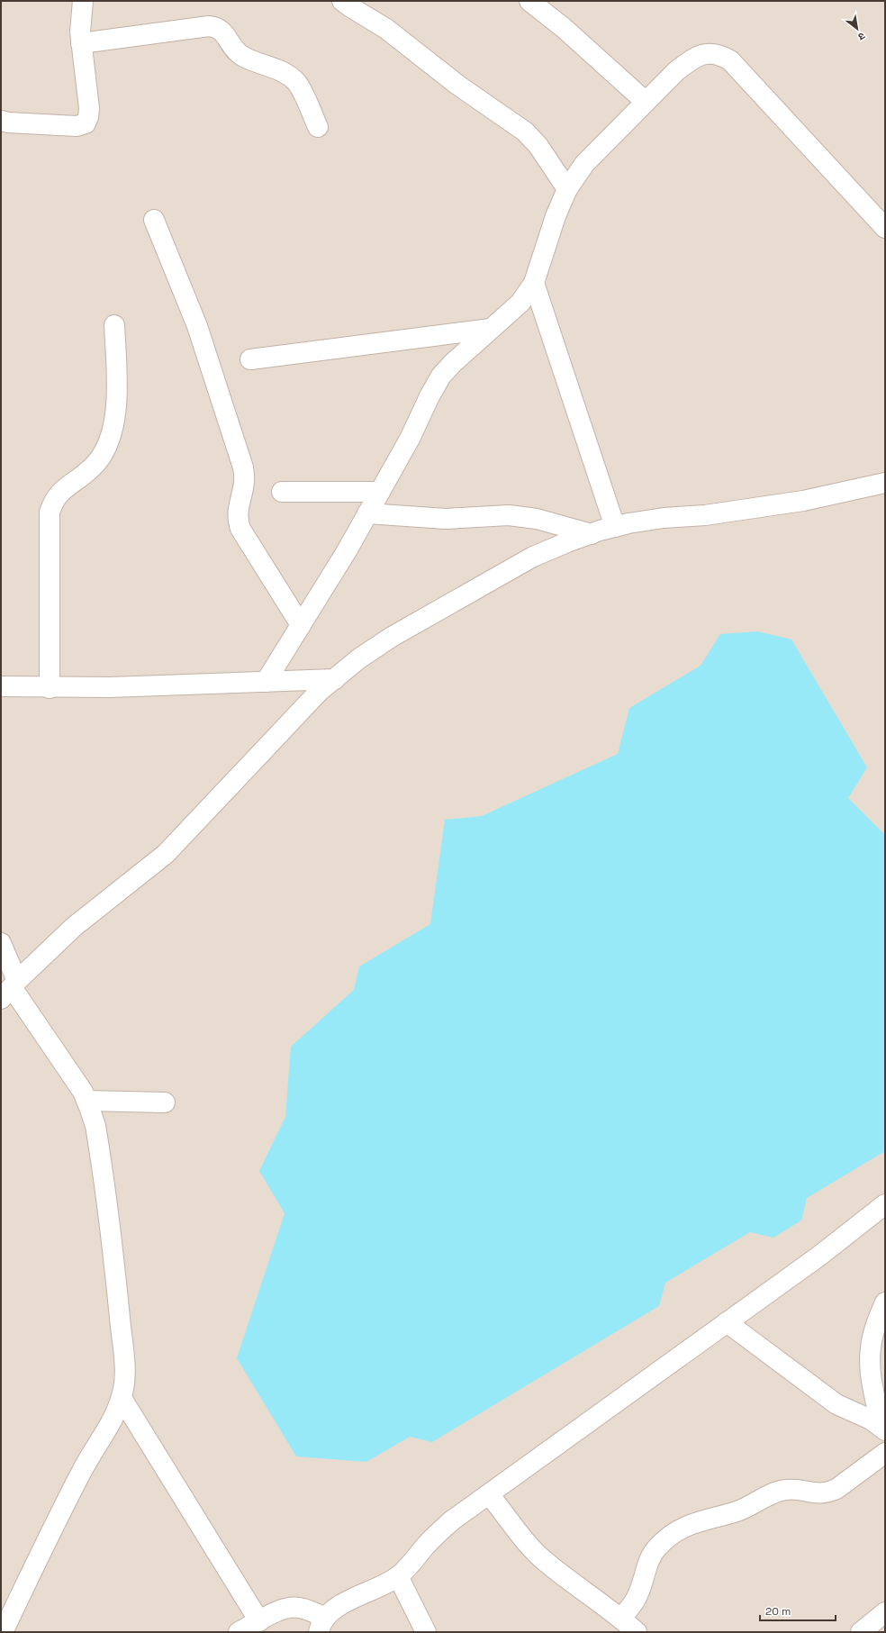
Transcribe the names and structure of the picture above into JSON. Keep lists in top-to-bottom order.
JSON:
{
  "scale_bar": "20 m",
  "north": "bottom right"
}
